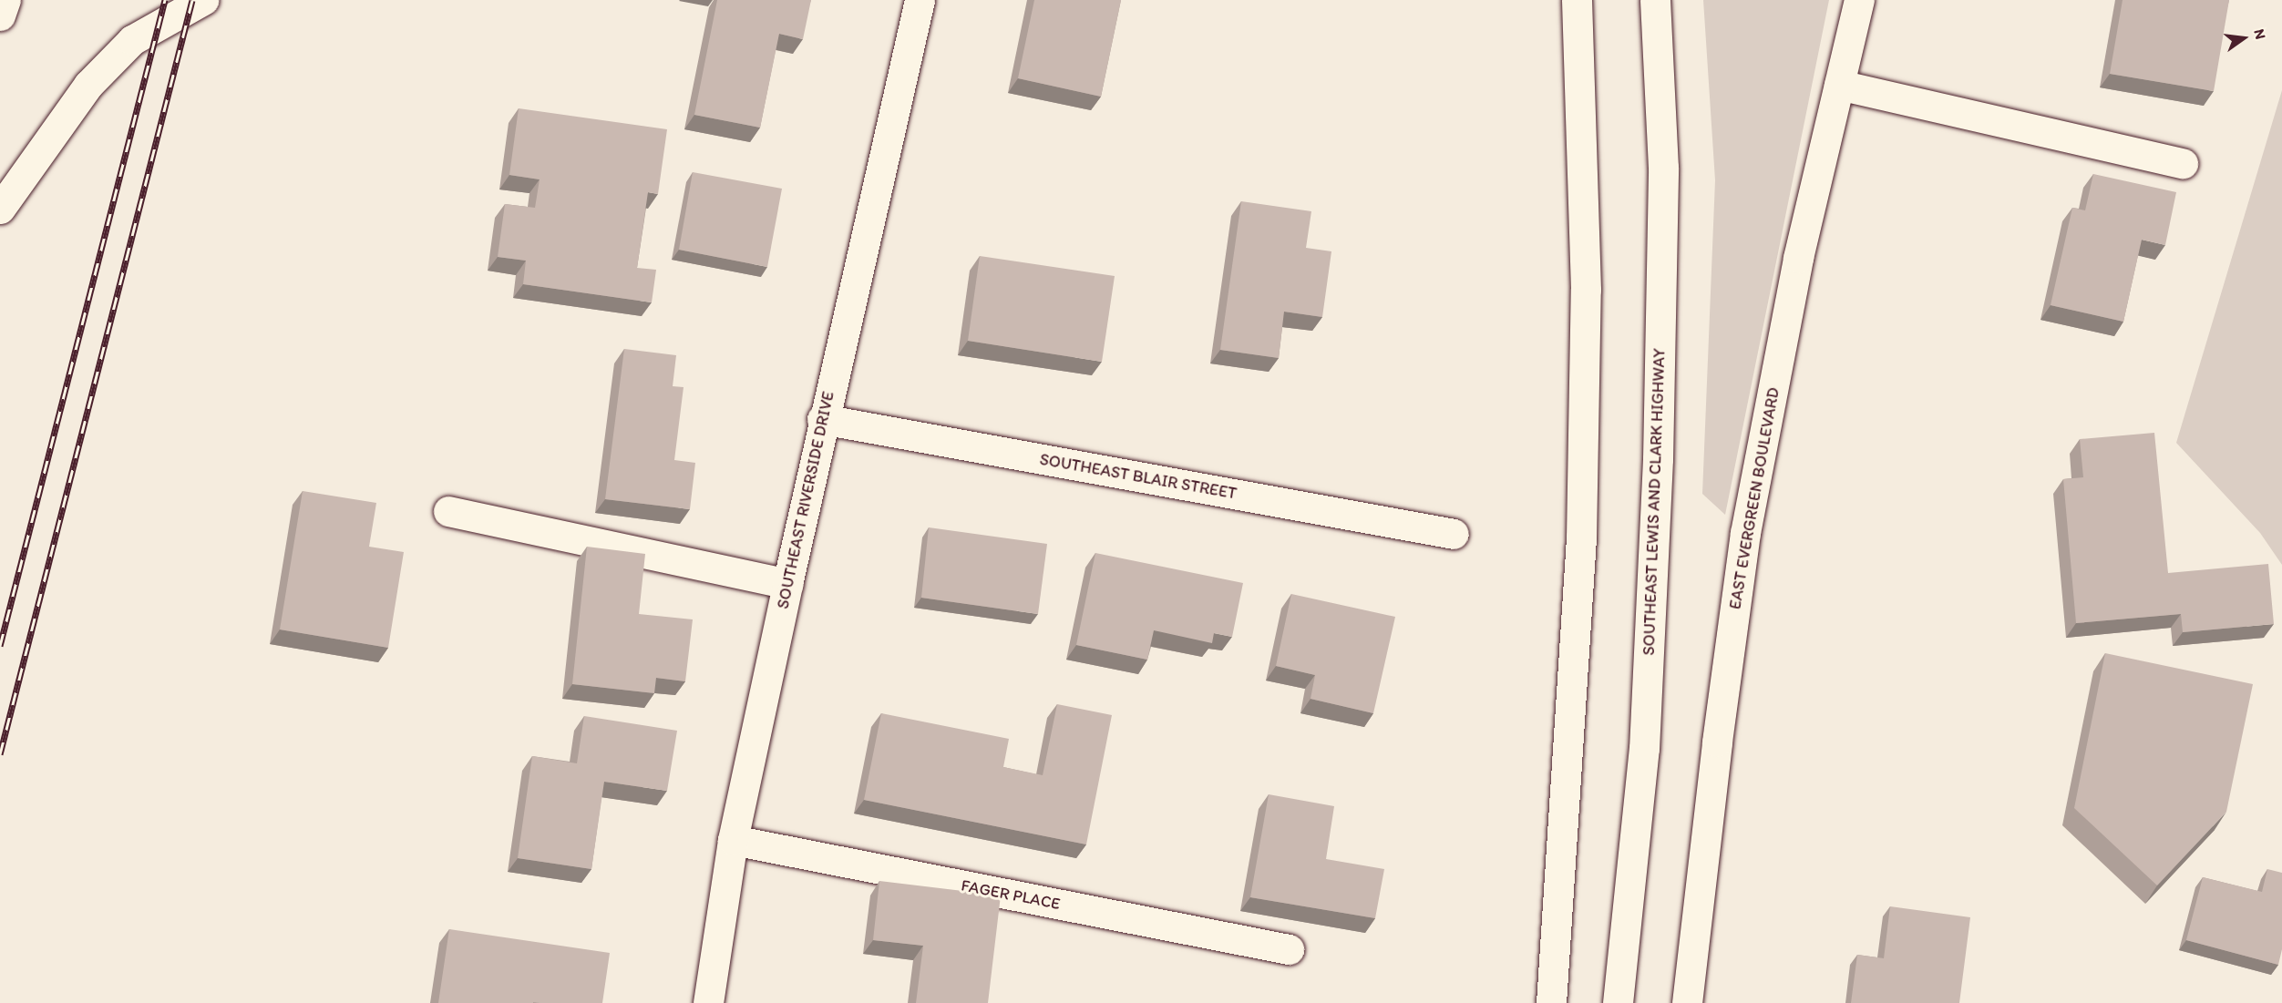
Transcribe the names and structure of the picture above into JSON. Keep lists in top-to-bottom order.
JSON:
{
  "streets": {
    "main road": [
      "SOUTHEAST BLAIR STREET",
      "EAST EVERGREEN BOULEVARD",
      "SOUTHEAST RIVERSIDE DRIVE",
      "SOUTHEAST LEWIS AND CLARK HIGHWAY",
      "FAGER PLACE"
    ]
  },
  "crossings": [
    ["SOUTHEAST BLAIR STREET", "SOUTHEAST RIVERSIDE DRIVE"],
    ["SOUTHEAST RIVERSIDE DRIVE", "FAGER PLACE"]
  ],
  "north": "right"
}
